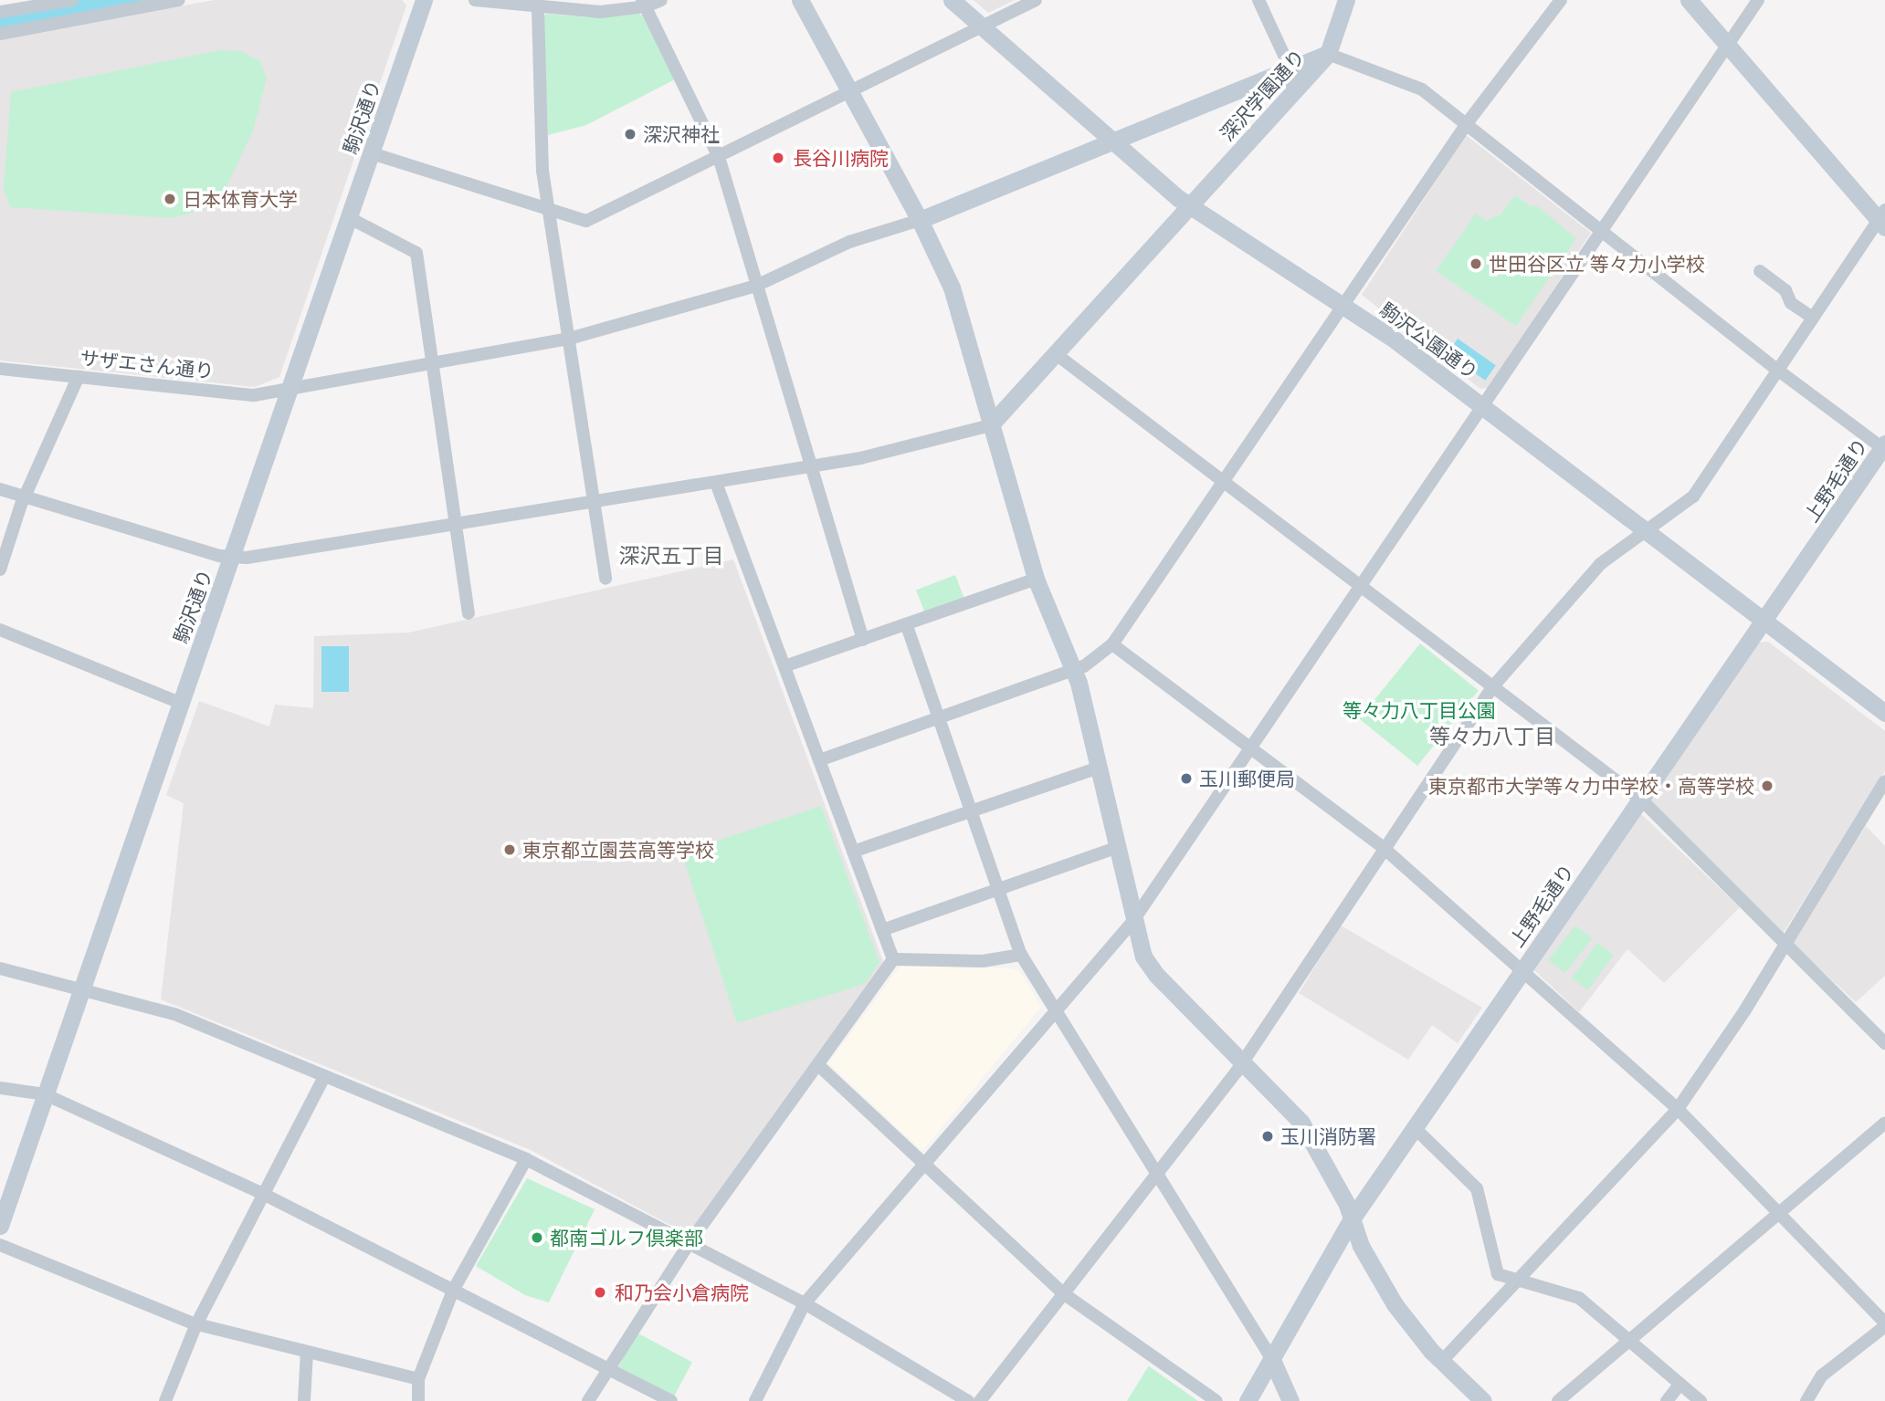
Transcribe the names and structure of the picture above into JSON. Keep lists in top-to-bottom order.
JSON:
{
  "streets": {
    "street": [
      "深沢学園通り",
      "駒沢通り",
      "駒沢公園通り",
      "サザエさん通り",
      "上野毛通り"
    ]
  },
  "crossings": [
    ["深沢学園通り", "駒沢公園通り"],
    ["駒沢通り", "サザエさん通り"],
    ["駒沢公園通り", "上野毛通り"]
  ],
  "districts": ["深沢五丁目", "等々力八丁目"],
  "parks": ["等々力八丁目公園"],
  "places": [
    "深沢神社",
    "長谷川病院",
    "日本体育大学",
    "世田谷区立 等々力小学校",
    "玉川郵便局",
    "東京都市大学等々力中学校・高等学校",
    "東京都立園芸高等学校",
    "玉川消防署",
    "都南ゴルフ倶楽部",
    "和乃会小倉病院"
  ]
}
